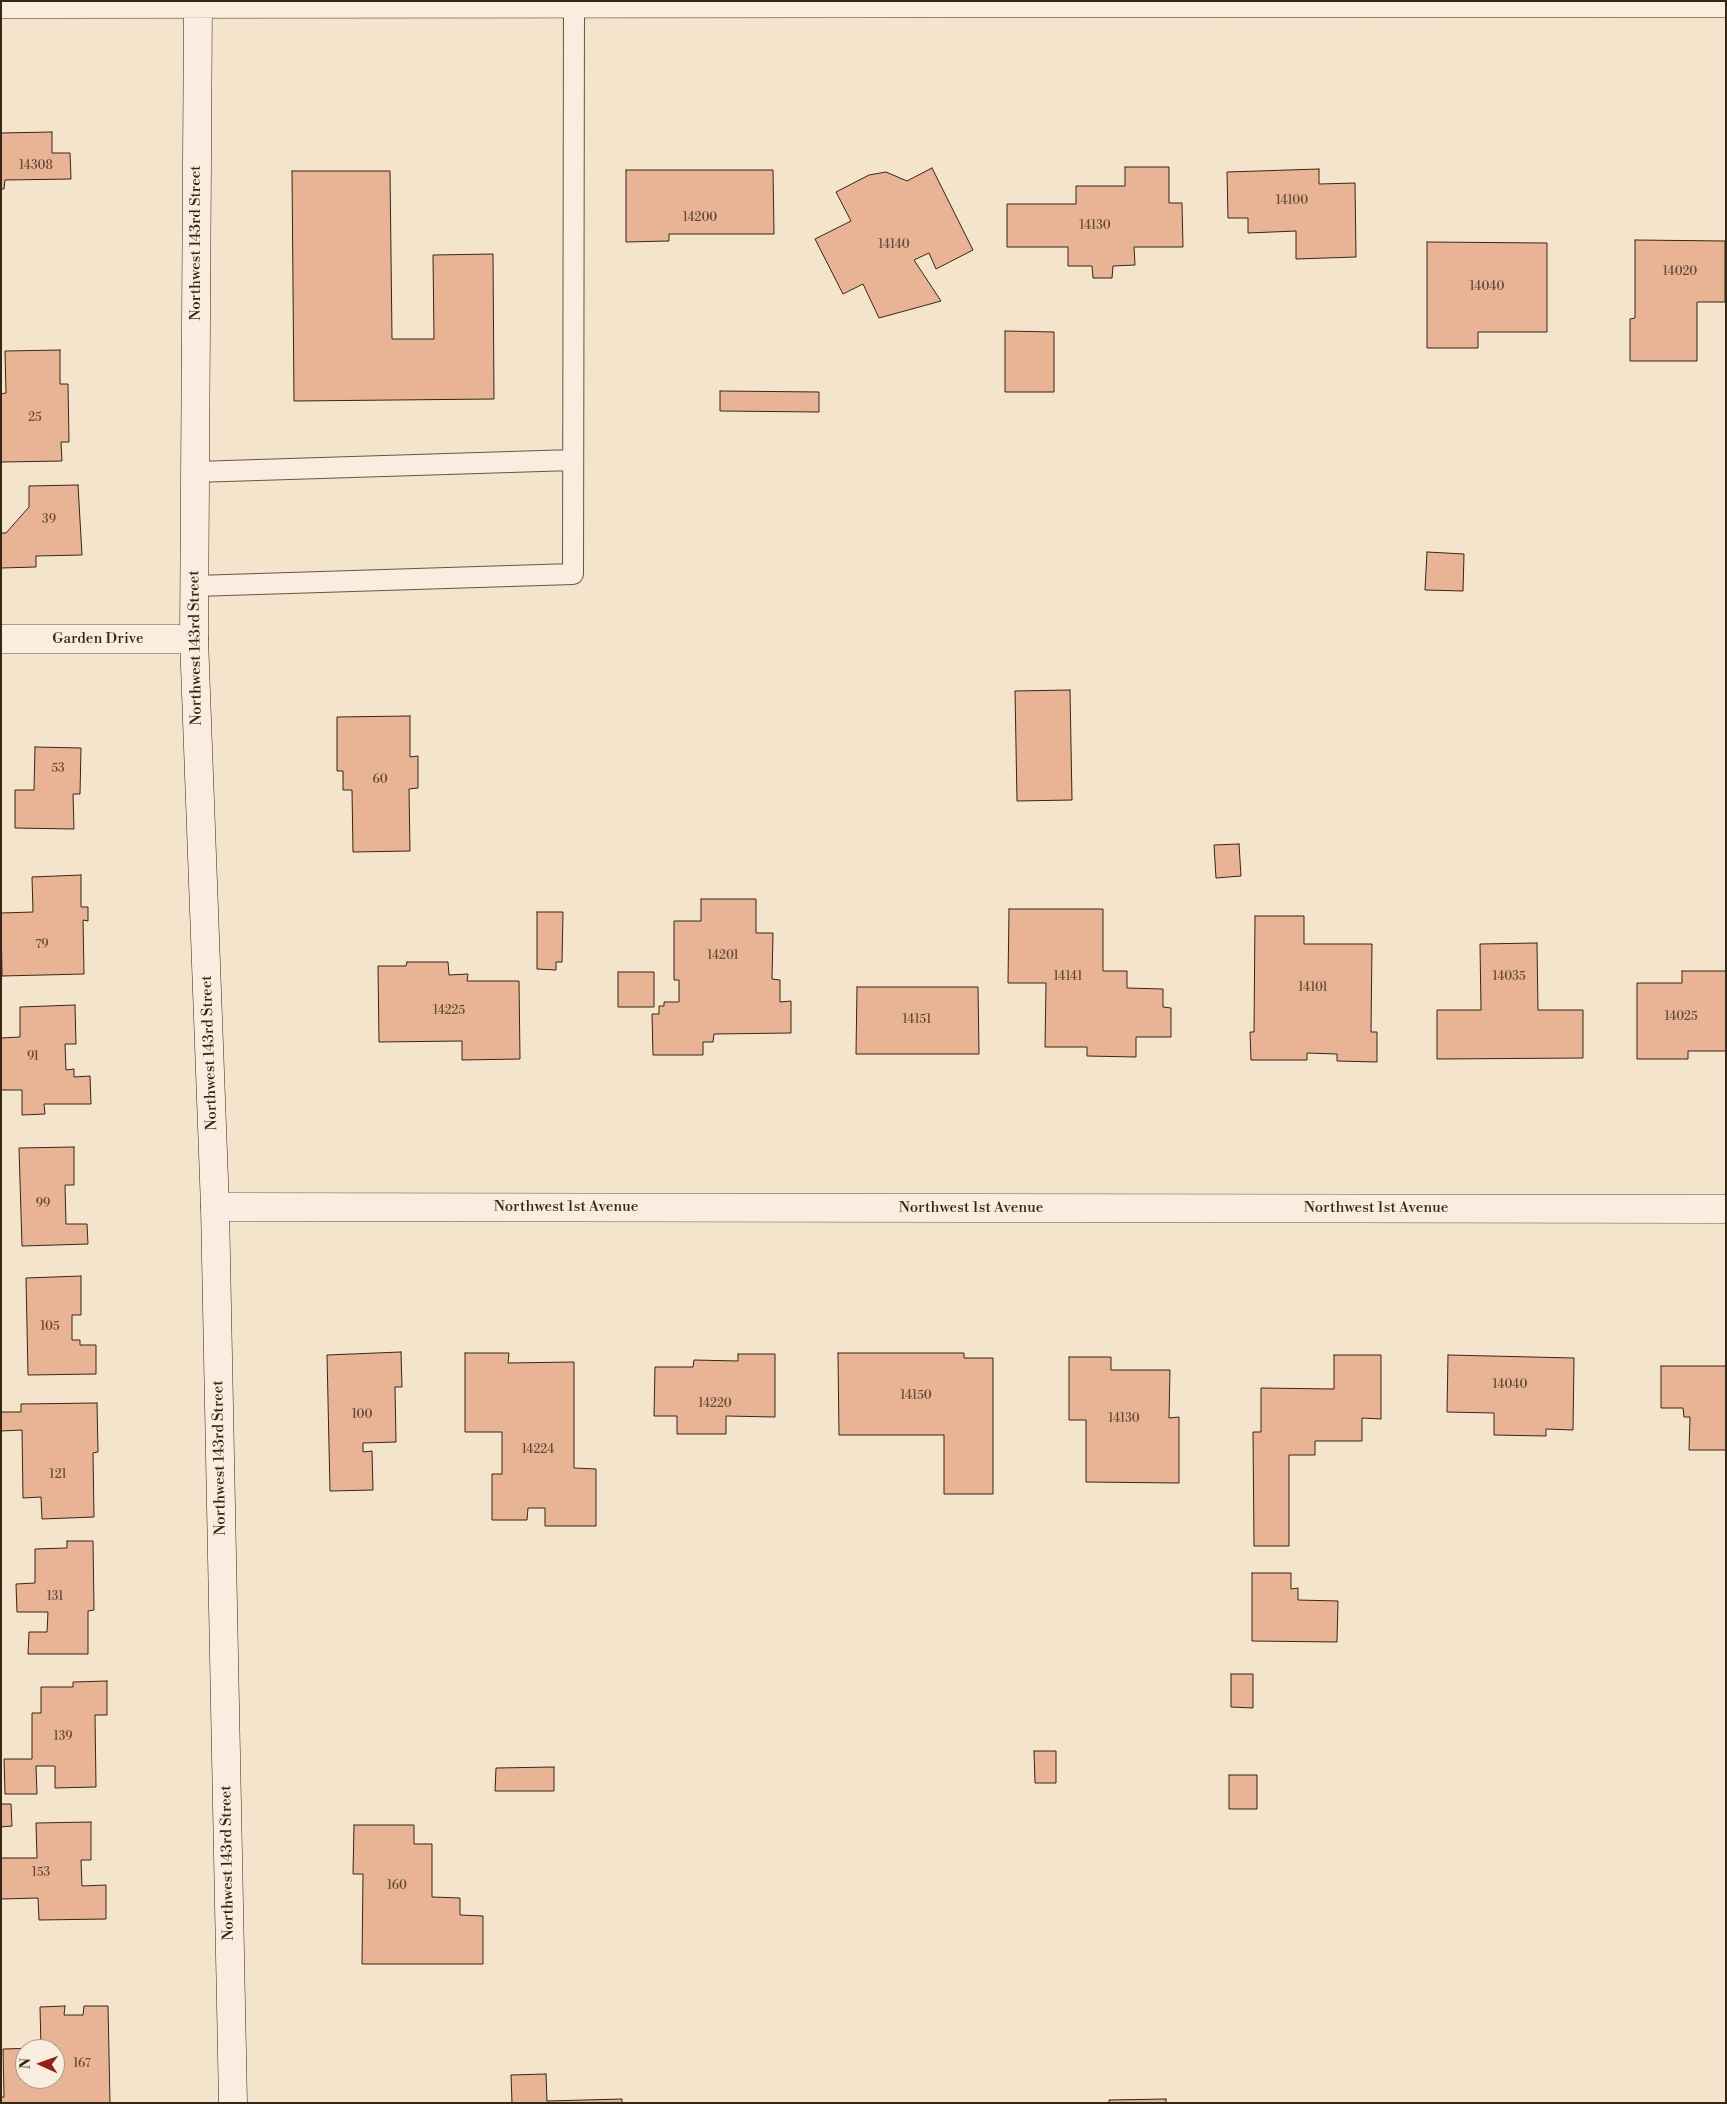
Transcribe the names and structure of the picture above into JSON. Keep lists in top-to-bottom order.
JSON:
{
  "streets": {
    "street": ["Northwest 143rd Street", "Garden Drive", "Northwest 1st Avenue"]
  },
  "crossings": [
    ["Northwest 143rd Street", "Garden Drive"],
    ["Northwest 143rd Street", "Northwest 1st Avenue"]
  ],
  "house_numbers": [
    "14308",
    "14100",
    "14200",
    "14130",
    "14140",
    "14020",
    "14040",
    "25",
    "39",
    "53",
    "60",
    "79",
    "14201",
    "14141",
    "14035",
    "14101",
    "14225",
    "14025",
    "14151",
    "91",
    "99",
    "105",
    "14040",
    "14150",
    "14220",
    "100",
    "14130",
    "14224",
    "121",
    "131",
    "139",
    "153",
    "160",
    "167"
  ],
  "north": "left"
}
